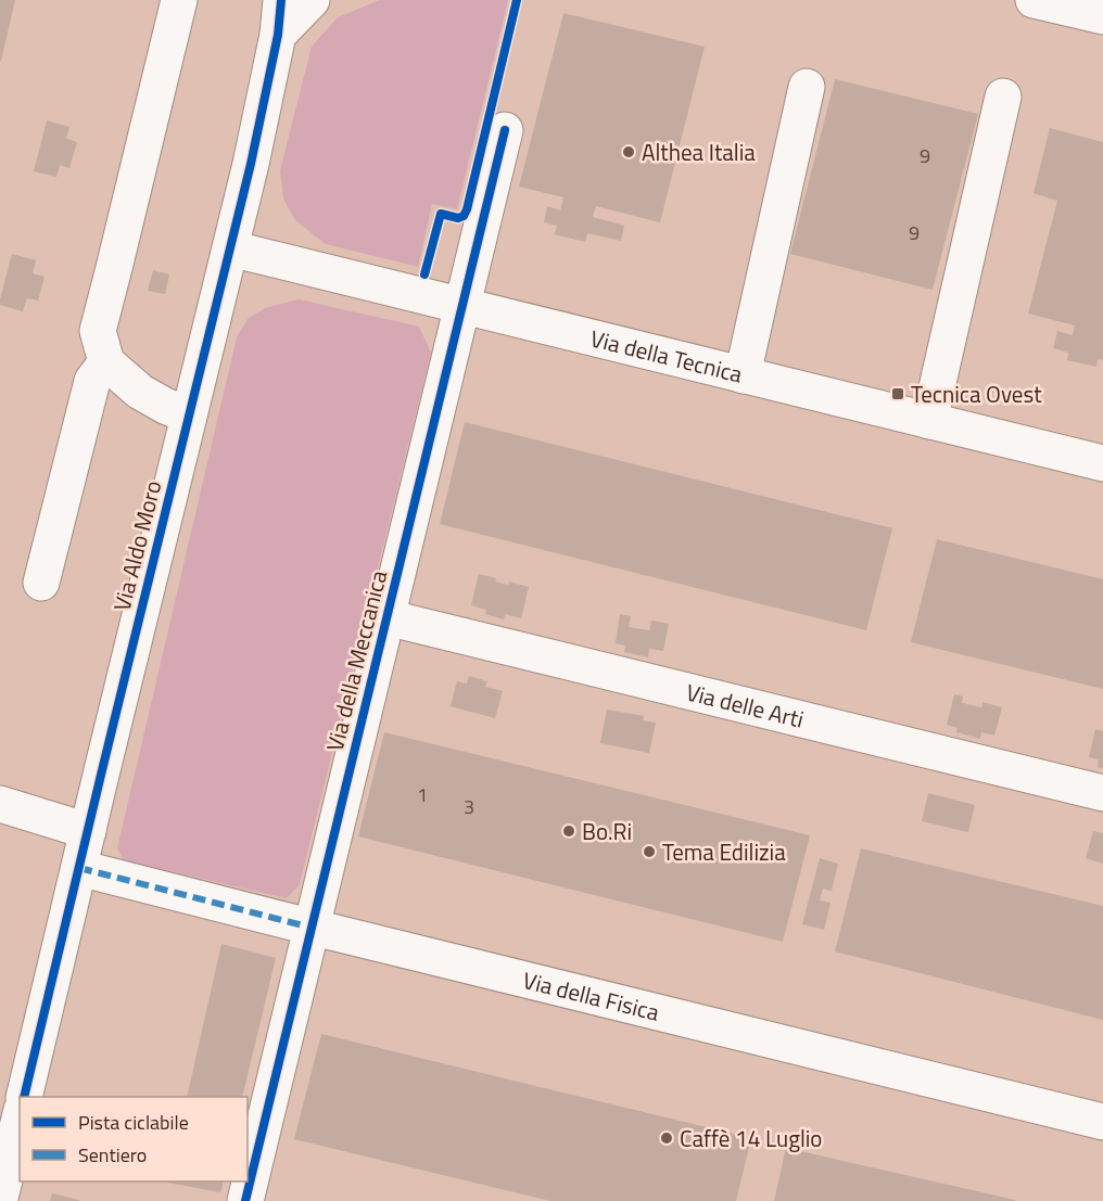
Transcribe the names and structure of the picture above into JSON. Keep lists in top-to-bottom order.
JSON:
{
  "streets": {
    "street": [
      "Via della Tecnica",
      "Via Aldo Moro",
      "Via della Meccanica",
      "Via delle Arti",
      "Via della Fisica"
    ]
  },
  "crossings": [
    ["Via della Tecnica", "Via Aldo Moro"],
    ["Via della Tecnica", "Via della Meccanica"],
    ["Via Aldo Moro", "Via della Fisica"],
    ["Via della Meccanica", "Via delle Arti"],
    ["Via della Meccanica", "Via della Fisica"]
  ],
  "places": {
    "other": [
      "Althea Italia",
      "Bo.Ri",
      "Tema Edilizia",
      "Caffè 14 Luglio"
    ],
    "transit": ["Tecnica Ovest"]
  },
  "house_numbers": [
    "9",
    "9",
    "1",
    "3"
  ],
  "legend": ["Pista ciclabile", "Sentiero"]
}
